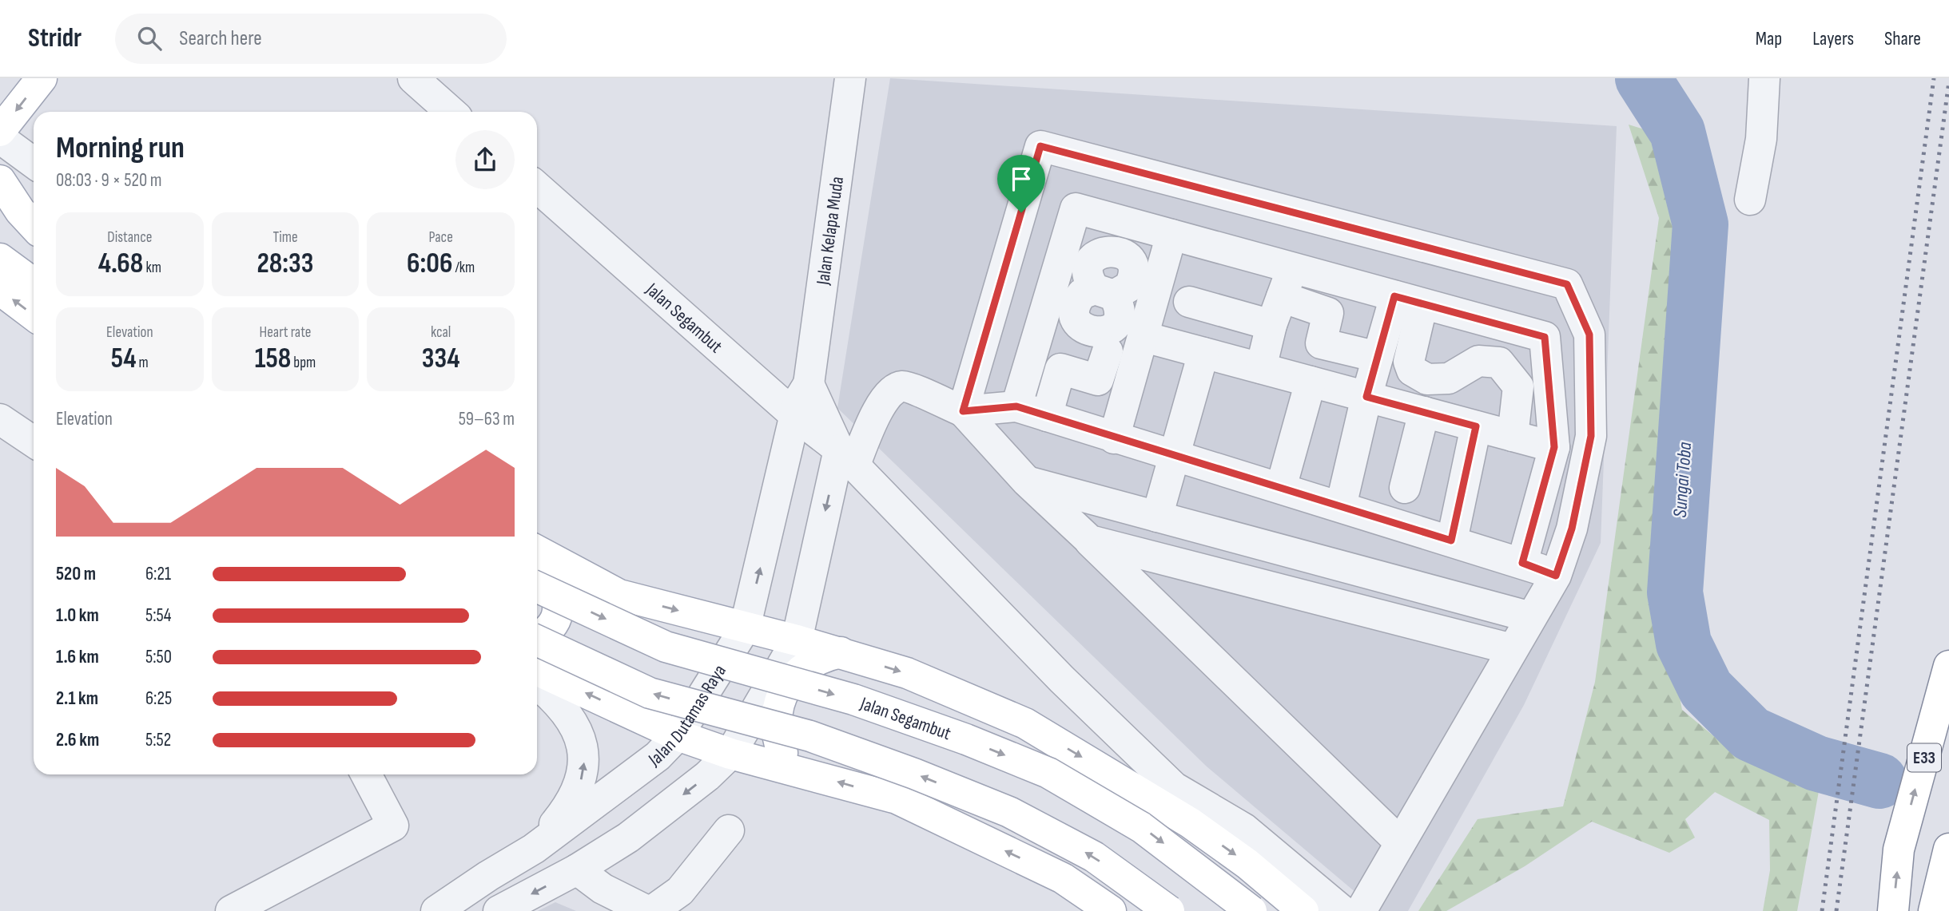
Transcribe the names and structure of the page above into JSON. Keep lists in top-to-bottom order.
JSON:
{
  "streets": {
    "main road": ["Jalan Segambut", "E33"],
    "street": ["Jalan Kelapa Muda", "Jalan Dutamas Raya"]
  },
  "crossings": [
    ["Jalan Kelapa Muda", "Jalan Segambut"],
    ["Jalan Kelapa Muda", "Jalan Dutamas Raya"],
    ["Jalan Segambut", "Jalan Dutamas Raya"]
  ],
  "water": ["Sungai Toba"],
  "page": {
    "header": "Stridr",
    "search": "Search here",
    "nav": ["Map", "Layers", "Share"],
    "heading": ["Morning run", "08:03 · 9 × 520 m"],
    "stats": [
      ["Distance", "4.68 km"],
      ["Time", "28:33"],
      ["Pace", "6:06 /km"],
      ["Elevation", "54 m"],
      ["Heart rate", "158 bpm"],
      ["kcal", "334"]
    ],
    "chart": ["Elevation", "59–63 m"],
    "list": [
      {
        "name": "520 m",
        "note": "6:21"
      },
      {
        "name": "1.0 km",
        "note": "5:54"
      },
      {
        "name": "1.6 km",
        "note": "5:50"
      },
      {
        "name": "2.1 km",
        "note": "6:25"
      },
      {
        "name": "2.6 km",
        "note": "5:52"
      }
    ]
  }
}
